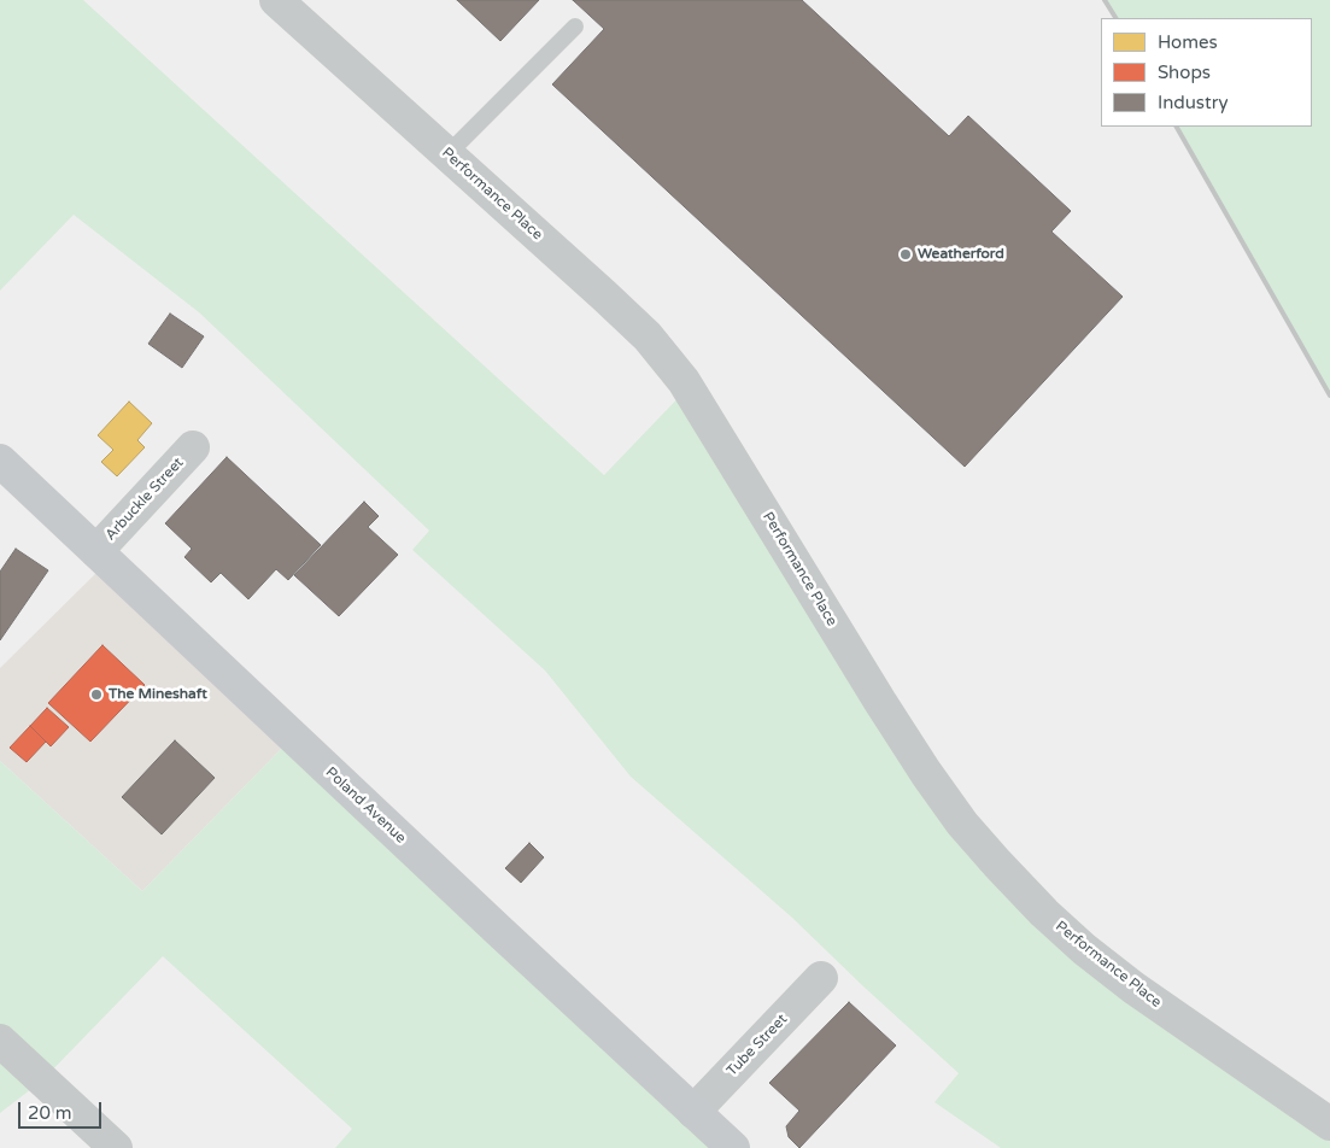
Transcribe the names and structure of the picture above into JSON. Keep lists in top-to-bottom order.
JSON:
{
  "streets": {
    "main road": ["Poland Avenue"],
    "street": ["Performance Place", "Arbuckle Street", "Tube Street"]
  },
  "crossings": [
    ["Arbuckle Street", "Poland Avenue"],
    ["Poland Avenue", "Tube Street"]
  ],
  "places": ["Weatherford", "The Mineshaft"],
  "legend": ["Homes", "Shops", "Industry"],
  "scale_bar": "20 m"
}
